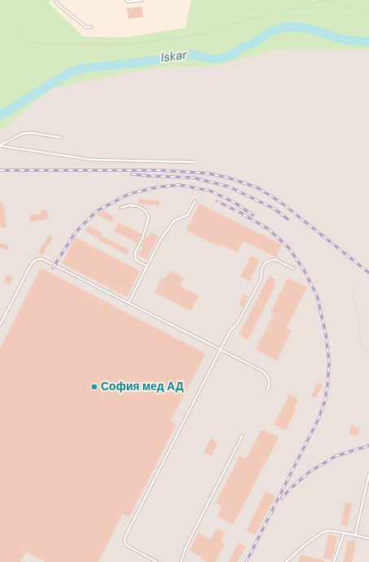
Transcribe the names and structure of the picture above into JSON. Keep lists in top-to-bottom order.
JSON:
{
  "water": ["Iskar"],
  "places": ["София мед АД"]
}
